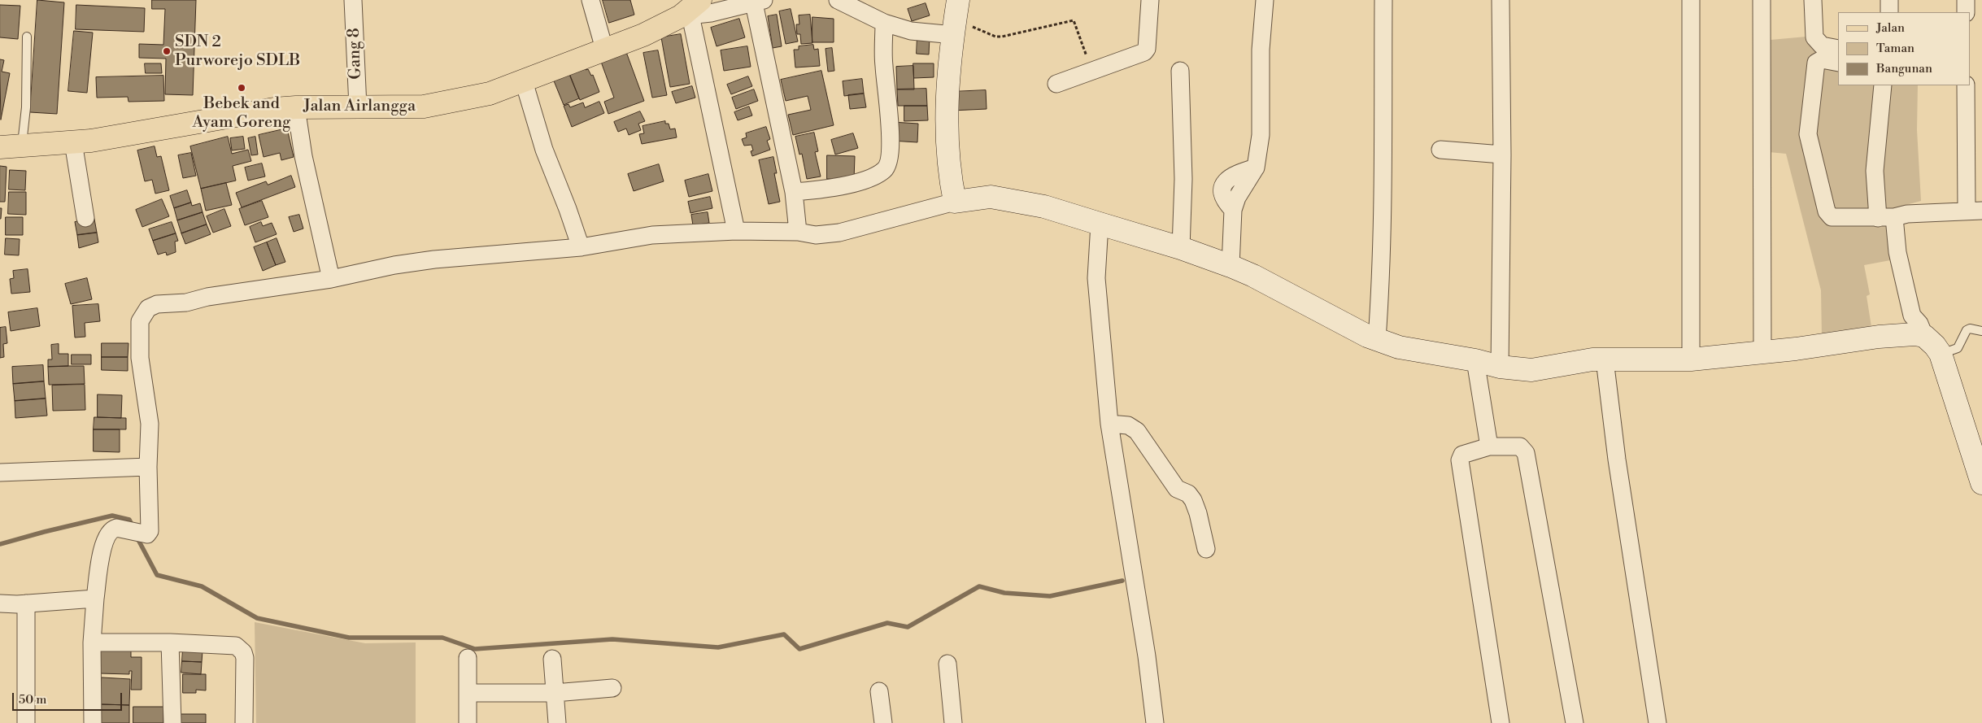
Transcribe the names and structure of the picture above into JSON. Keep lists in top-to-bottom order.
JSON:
{
  "streets": {
    "main road": ["Jalan Airlangga"],
    "street": ["Gang 8"]
  },
  "crossings": [
    ["Gang 8", "Jalan Airlangga"]
  ],
  "places": ["SDN 2 Purworejo SDLB", "Bebek and Ayam Goreng"],
  "legend": ["Jalan", "Taman", "Bangunan"],
  "scale_bar": "50 m"
}
